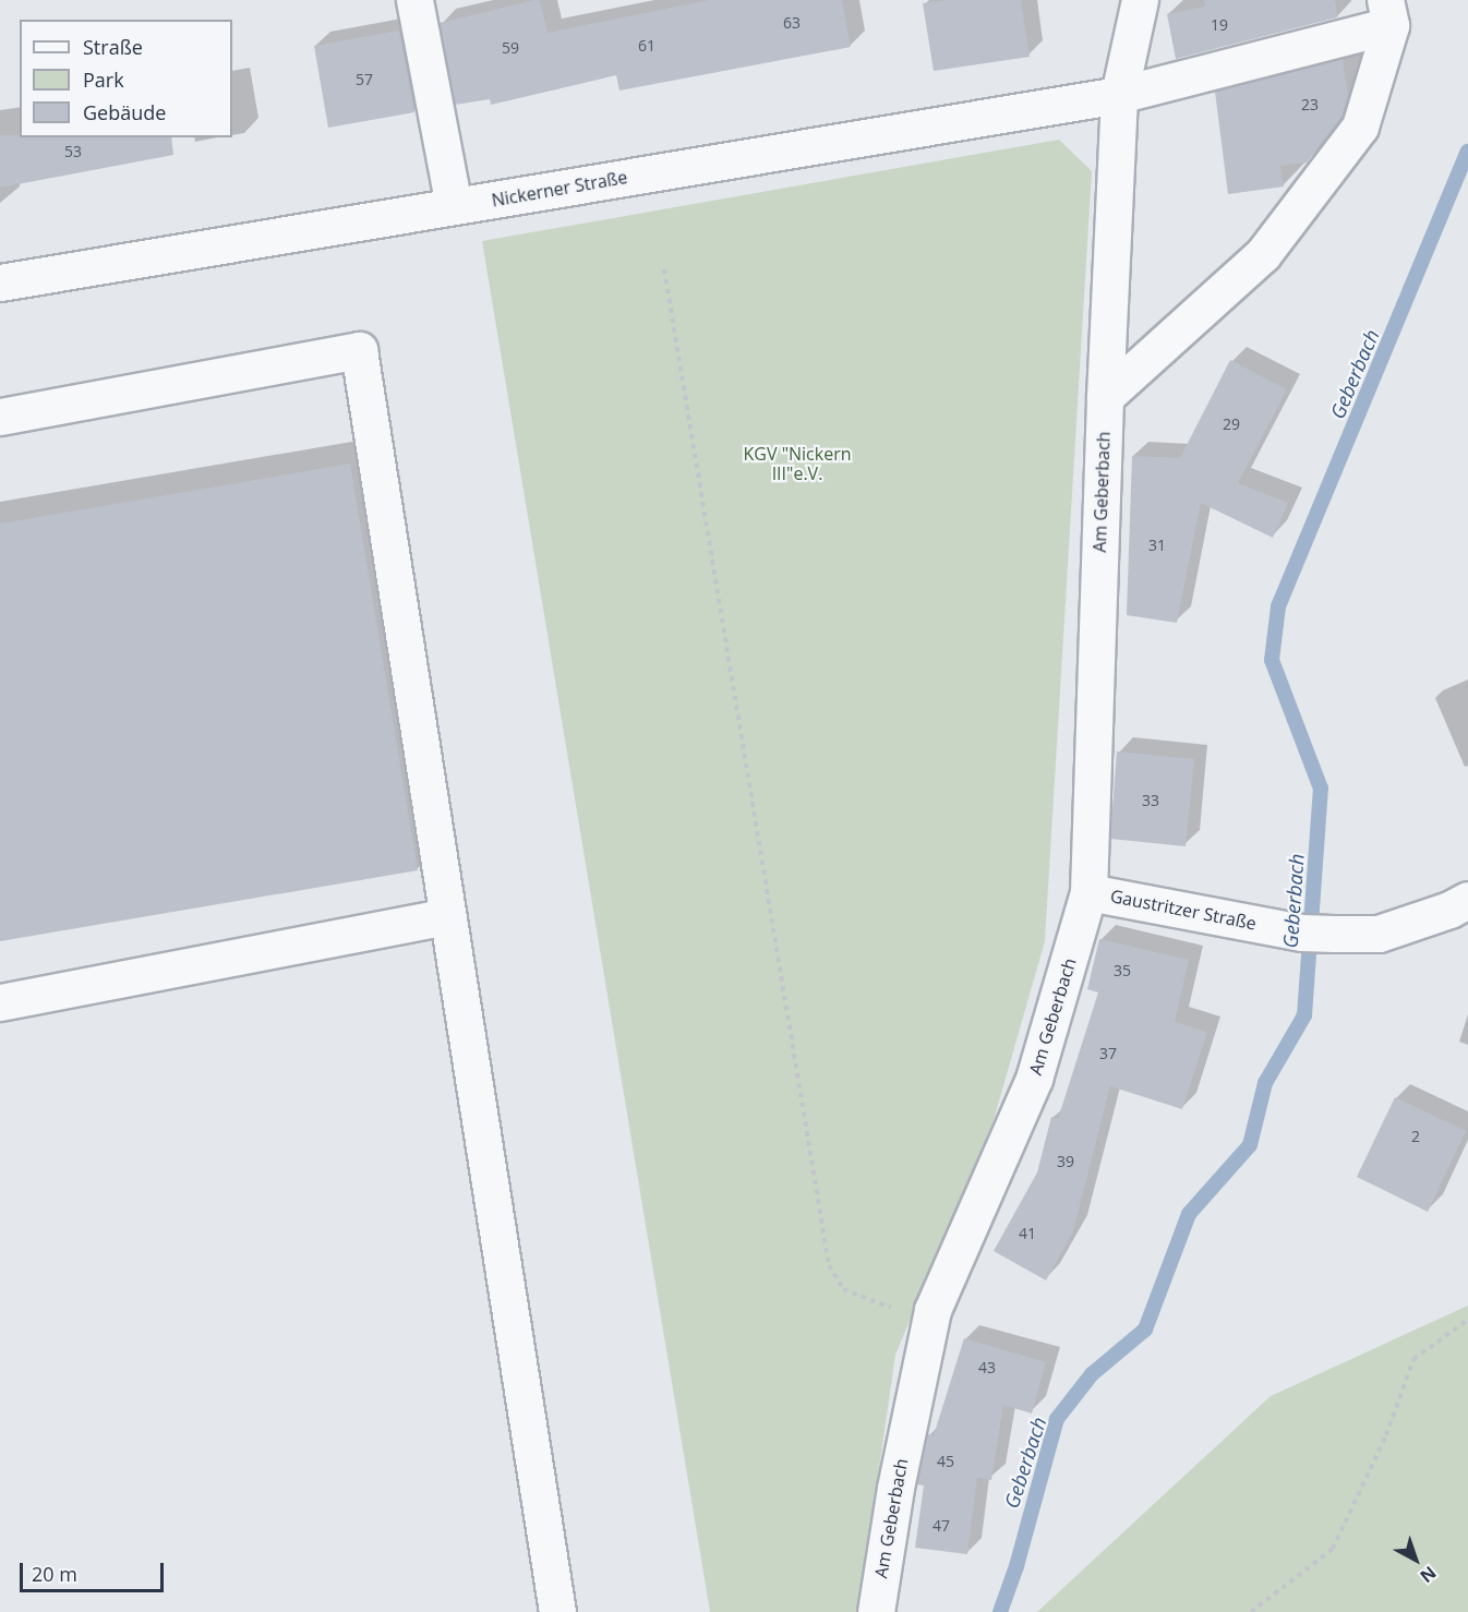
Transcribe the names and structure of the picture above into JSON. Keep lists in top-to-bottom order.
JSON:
{
  "streets": {
    "street": ["Nickerner Straße", "Am Geberbach", "Gaustritzer Straße"]
  },
  "crossings": [
    ["Nickerner Straße", "Am Geberbach"],
    ["Am Geberbach", "Gaustritzer Straße"]
  ],
  "water": ["Geberbach"],
  "parks": ["KGV \"Nickern III\"e.V."],
  "house_numbers": [
    "63",
    "19",
    "61",
    "59",
    "57",
    "23",
    "53",
    "29",
    "31",
    "33",
    "35",
    "37",
    "2",
    "39",
    "41",
    "43",
    "45",
    "47"
  ],
  "legend": ["Straße", "Park", "Gebäude"],
  "scale_bar": "20 m",
  "north": "bottom right"
}
